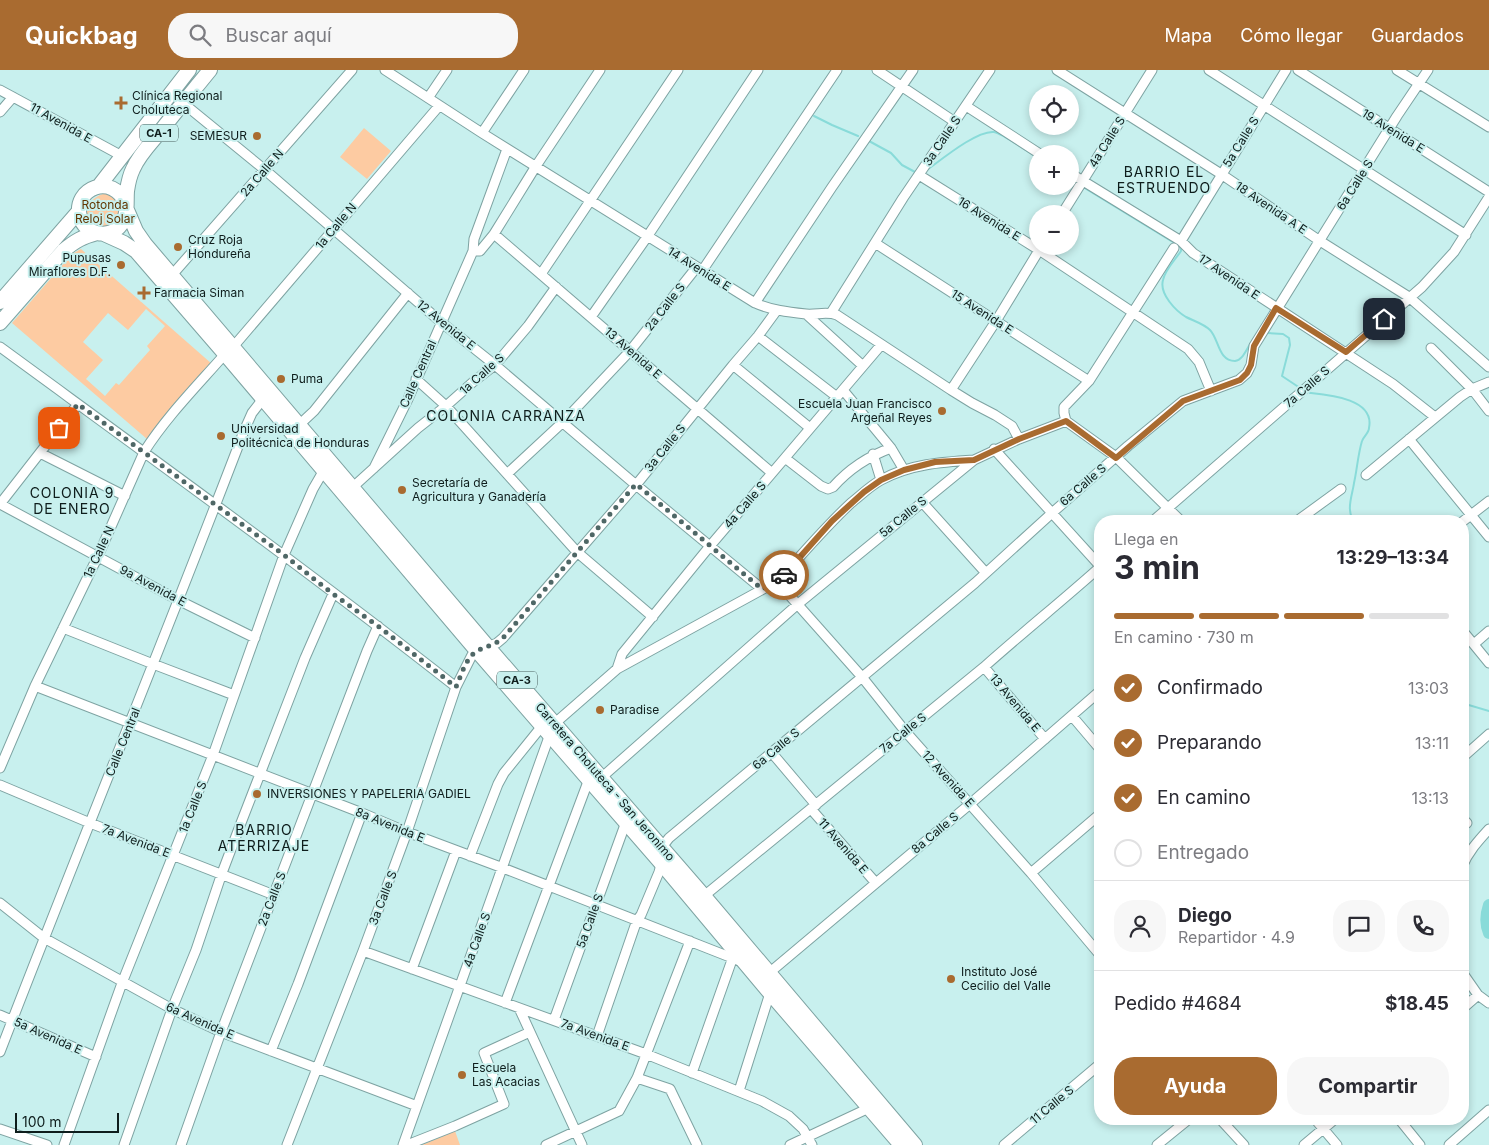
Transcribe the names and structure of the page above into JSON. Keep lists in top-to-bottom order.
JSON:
{
  "streets": {
    "highway": ["CA-1", "CA-3", "Carretera Choluteca - San Jeronimo"],
    "street": [
      "11 Avenida E",
      "19 Avenida E",
      "3a Calle S",
      "4a Calle S",
      "5a Calle S",
      "2a Calle N",
      "6a Calle S",
      "18 Avenida A E",
      "16 Avenida E",
      "1a Calle N",
      "14 Avenida E",
      "17 Avenida E",
      "2a Calle S",
      "15 Avenida E",
      "12 Avenida E",
      "13 Avenida E",
      "Calle Central",
      "1a Calle S",
      "7a Calle S",
      "9a Avenida E",
      "8a Avenida E",
      "8a Calle S",
      "7a Avenida E",
      "6a Avenida E",
      "5a Avenida E",
      "11 Calle S"
    ]
  },
  "crossings": [
    ["11 Avenida E", "CA-1"],
    ["11 Avenida E", "6a Calle S"],
    ["11 Avenida E", "7a Calle S"],
    ["11 Avenida E", "8a Calle S"],
    ["19 Avenida E", "6a Calle S"],
    ["CA-1", "12 Avenida E"],
    ["CA-1", "Carretera Choluteca - San Jeronimo"],
    ["3a Calle S", "16 Avenida E"],
    ["3a Calle S", "14 Avenida E"],
    ["3a Calle S", "15 Avenida E"],
    ["3a Calle S", "12 Avenida E"],
    ["3a Calle S", "13 Avenida E"],
    ["3a Calle S", "Carretera Choluteca - San Jeronimo"],
    ["3a Calle S", "8a Avenida E"],
    ["3a Calle S", "7a Avenida E"],
    ["3a Calle S", "6a Avenida E"],
    ["4a Calle S", "18 Avenida A E"],
    ["4a Calle S", "17 Avenida E"],
    ["4a Calle S", "12 Avenida E"],
    ["4a Calle S", "13 Avenida E"],
    ["4a Calle S", "Carretera Choluteca - San Jeronimo"],
    ["4a Calle S", "8a Avenida E"],
    ["4a Calle S", "7a Avenida E"],
    ["4a Calle S", "6a Avenida E"],
    ["5a Calle S", "18 Avenida A E"],
    ["5a Calle S", "17 Avenida E"],
    ["5a Calle S", "12 Avenida E"],
    ["5a Calle S", "Carretera Choluteca - San Jeronimo"],
    ["5a Calle S", "8a Avenida E"],
    ["5a Calle S", "7a Avenida E"],
    ["2a Calle N", "12 Avenida E"],
    ["2a Calle N", "Carretera Choluteca - San Jeronimo"],
    ["6a Calle S", "18 Avenida A E"],
    ["6a Calle S", "16 Avenida E"],
    ["6a Calle S", "17 Avenida E"],
    ["6a Calle S", "12 Avenida E"],
    ["6a Calle S", "Carretera Choluteca - San Jeronimo"],
    ["18 Avenida A E", "7a Calle S"],
    ["1a Calle N", "14 Avenida E"],
    ["1a Calle N", "12 Avenida E"],
    ["1a Calle N", "9a Avenida E"],
    ["1a Calle N", "Carretera Choluteca - San Jeronimo"],
    ["1a Calle N", "8a Avenida E"],
    ["14 Avenida E", "2a Calle S"],
    ["14 Avenida E", "Calle Central"],
    ["17 Avenida E", "7a Calle S"],
    ["2a Calle S", "12 Avenida E"],
    ["2a Calle S", "13 Avenida E"],
    ["2a Calle S", "8a Avenida E"],
    ["2a Calle S", "7a Avenida E"],
    ["2a Calle S", "6a Avenida E"],
    ["12 Avenida E", "Calle Central"],
    ["12 Avenida E", "1a Calle S"],
    ["12 Avenida E", "7a Calle S"],
    ["12 Avenida E", "8a Calle S"],
    ["13 Avenida E", "Calle Central"],
    ["13 Avenida E", "1a Calle S"],
    ["13 Avenida E", "7a Calle S"],
    ["13 Avenida E", "8a Calle S"],
    ["Calle Central", "1a Calle S"],
    ["Calle Central", "9a Avenida E"],
    ["Calle Central", "Carretera Choluteca - San Jeronimo"],
    ["Calle Central", "8a Avenida E"],
    ["Calle Central", "7a Avenida E"],
    ["Calle Central", "6a Avenida E"],
    ["Calle Central", "5a Avenida E"],
    ["1a Calle S", "9a Avenida E"],
    ["1a Calle S", "Carretera Choluteca - San Jeronimo"],
    ["1a Calle S", "8a Avenida E"],
    ["1a Calle S", "7a Avenida E"],
    ["1a Calle S", "6a Avenida E"],
    ["1a Calle S", "5a Avenida E"],
    ["7a Calle S", "Carretera Choluteca - San Jeronimo"],
    ["Carretera Choluteca - San Jeronimo", "8a Avenida E"],
    ["Carretera Choluteca - San Jeronimo", "8a Calle S"]
  ],
  "districts": [
    "BARRIO EL ESTRUENDO",
    "COLONIA CARRANZA",
    "COLONIA 9 DE ENERO",
    "BARRIO ATERRIZAJE"
  ],
  "parks": ["Rotonda Reloj Solar"],
  "places": {
    "health": ["Clínica Regional Choluteca", "Farmacia Siman"],
    "other": [
      "SEMESUR",
      "Cruz Roja Hondureña",
      "Pupusas Miraflores D.F.",
      "Puma",
      "Escuela Juan Francisco Argeñal Reyes",
      "Universidad Politécnica de Honduras",
      "Secretaría de Agricultura y Ganadería",
      "Paradise",
      "INVERSIONES Y PAPELERIA GADIEL",
      "Instituto José Cecilio del Valle",
      "Escuela Las Acacias"
    ]
  },
  "scale_bar": "100 m",
  "page": {
    "header": "Quickbag",
    "search": "Buscar aquí",
    "nav": ["Mapa", "Cómo llegar", "Guardados"],
    "map_buttons": ["+", "−"],
    "heading": ["3 min", "Llega en", "13:29–13:34"],
    "panel": [
      "Diego",
      "Repartidor · 4.9",
      "Pedido #4684",
      "$18.45"
    ],
    "bar": "En camino · 730 m",
    "list": [
      ["Confirmado", "13:03"],
      ["Preparando", "13:11"],
      ["En camino", "13:13"],
      "Entregado"
    ],
    "buttons": ["Ayuda", "Compartir"],
    "scale": "100 m"
  }
}
